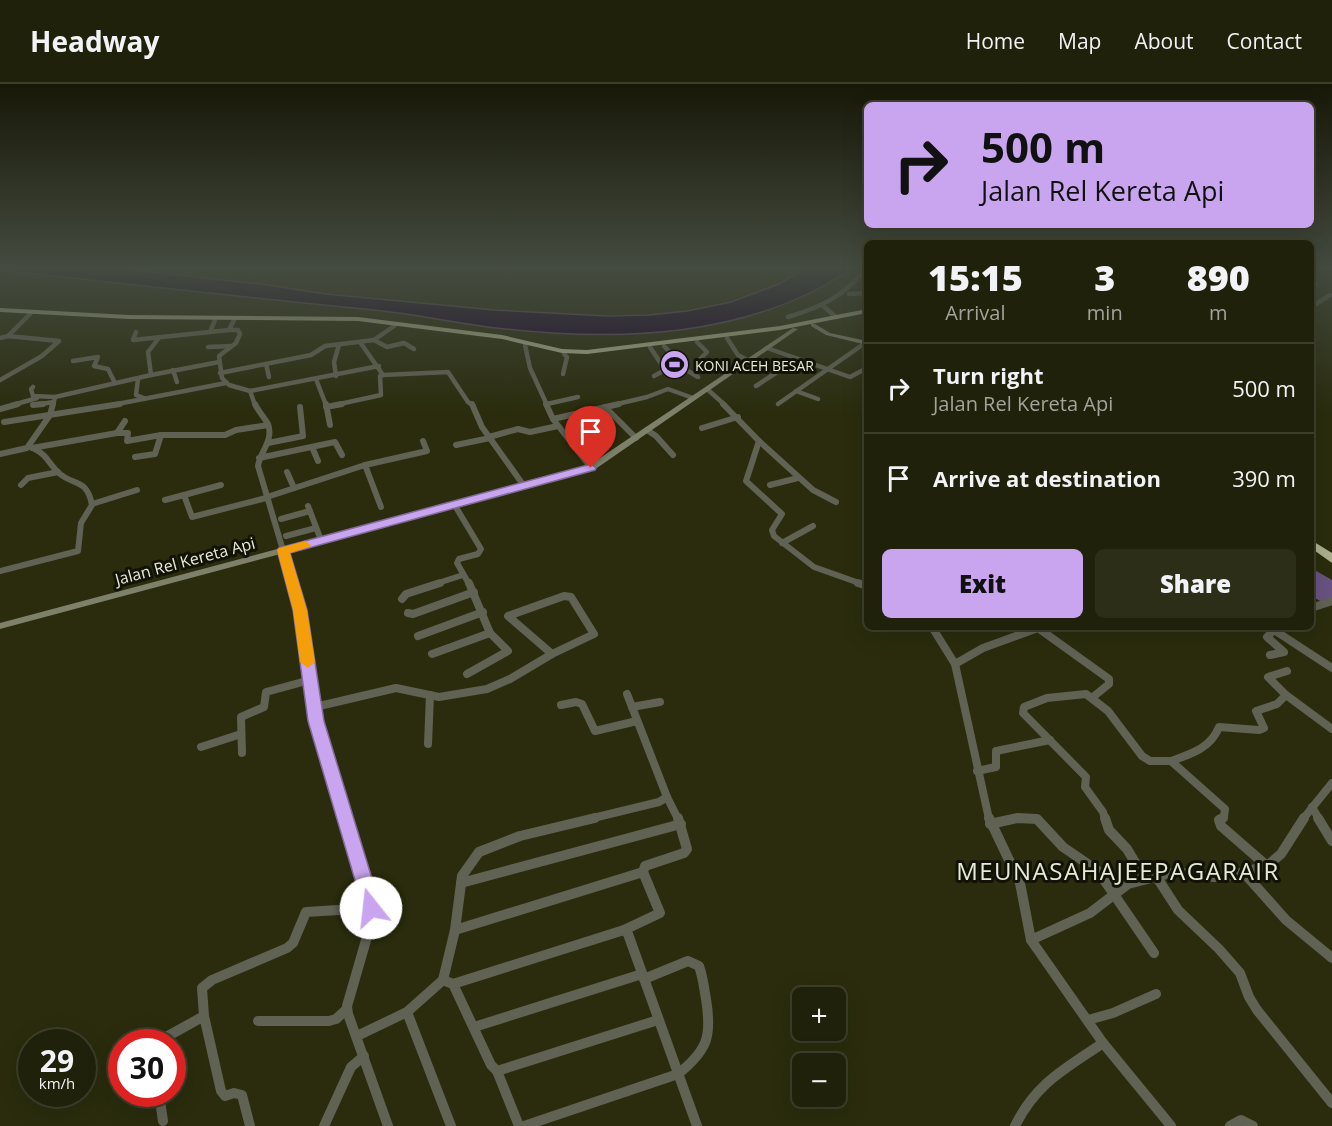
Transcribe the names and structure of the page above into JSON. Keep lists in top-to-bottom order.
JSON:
{
  "streets": {
    "main road": ["Jalan Rel Kereta Api"]
  },
  "districts": ["MEUNASAHAJEEPAGARAIR"],
  "places": {
    "sports": ["KONI ACEH BESAR"]
  },
  "page": {
    "header": "Headway",
    "nav": [
      "Home",
      "Map",
      "About",
      "Contact"
    ],
    "turn": ["500 m", "Jalan Rel Kereta Api"],
    "eta": [
      "15:15",
      "Arrival",
      "3",
      "min",
      "890",
      "m"
    ],
    "list": [
      {
        "name": "Turn right",
        "note": "Jalan Rel Kereta Api",
        "value": "500 m"
      },
      {
        "name": "Arrive at destination",
        "value": "390 m"
      }
    ],
    "buttons": ["Exit", "Share"],
    "map_buttons": ["+", "−"],
    "speed": "29 km/h",
    "limit": "30"
  }
}
